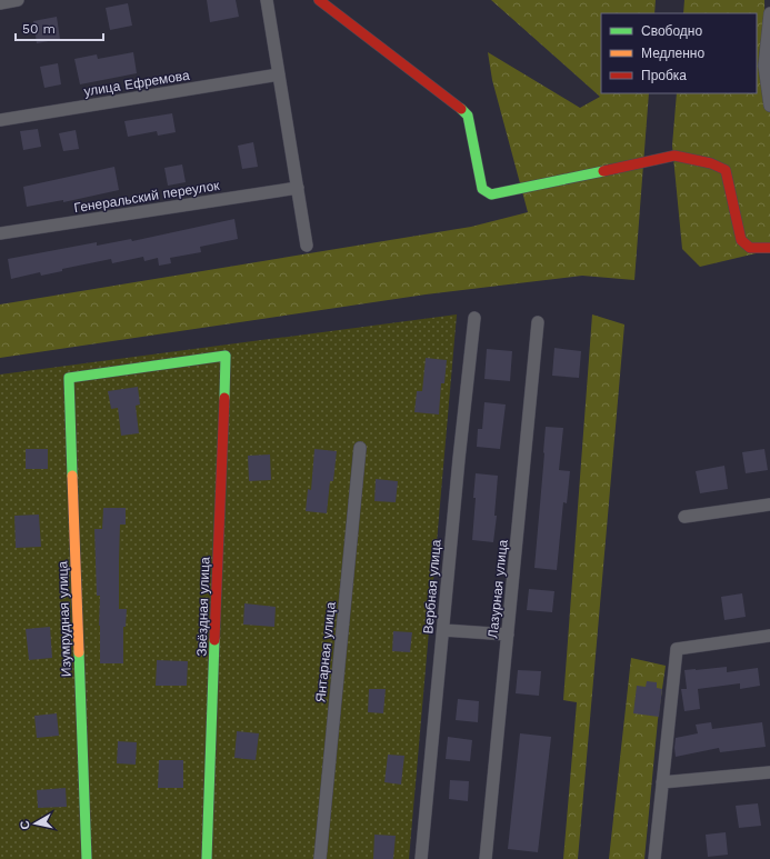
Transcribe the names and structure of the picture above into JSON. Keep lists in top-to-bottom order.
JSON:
{
  "streets": {
    "street": [
      "улица Ефремова",
      "Генеральский переулок",
      "Вербная улица",
      "Лазурная улица",
      "Звёздная улица",
      "Изумрудная улица",
      "Янтарная улица"
    ]
  },
  "crossings": [
    ["Звёздная улица", "Изумрудная улица"]
  ],
  "legend": ["Свободно", "Медленно", "Пробка"],
  "scale_bar": "50 m",
  "north": "left"
}
